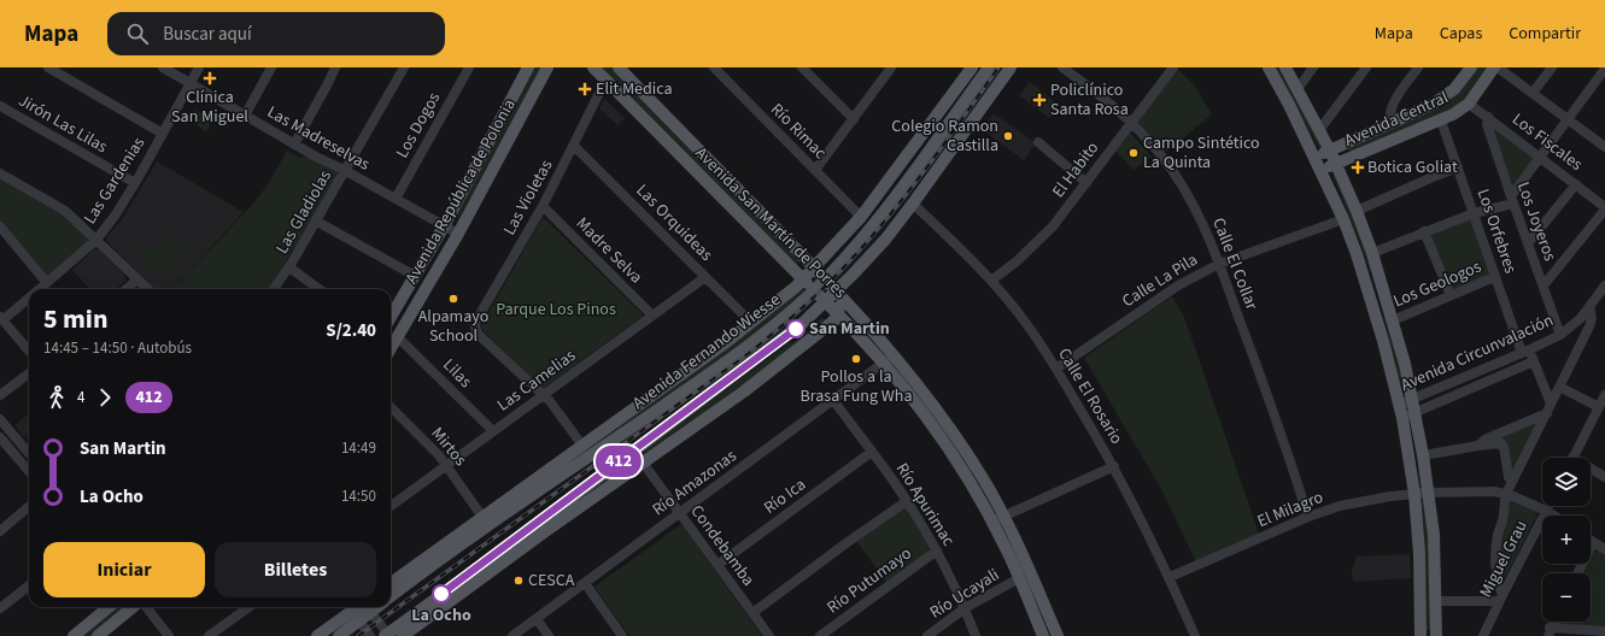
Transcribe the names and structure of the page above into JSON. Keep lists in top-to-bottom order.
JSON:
{
  "streets": {
    "main road": [
      "Avenida Central",
      "Avenida República de Polonia",
      "Avenida San Martín de Porres",
      "Avenida Fernando Wiesse"
    ],
    "street": [
      "Jirón Las Lilas",
      "Los Dogos",
      "Río Rimac",
      "Las Madreselvas",
      "Los Fiscales",
      "El Habito",
      "Las Gardenias",
      "Las Violetas",
      "Las Gladiolas",
      "Los Joyeros",
      "Las Orquideas",
      "Los Orfebres",
      "Madre Selva",
      "Calle El Collar",
      "Calle La Pila",
      "Los Geologos",
      "Avenida Circunvalación",
      "Lilas",
      "Las Camelias",
      "Calle El Rosario",
      "Mirtos",
      "Río Amazonas",
      "Río Ica",
      "Río Apurimac",
      "El Milagro",
      "Condebamba",
      "Miguel Grau",
      "Río Putumayo",
      "Río Ucayali"
    ]
  },
  "crossings": [
    ["Avenida Central", "Los Fiscales"],
    ["Avenida Central", "Los Orfebres"],
    ["Jirón Las Lilas", "Las Gardenias"],
    ["Los Dogos", "Las Madreselvas"],
    ["Río Rimac", "Avenida Fernando Wiesse"],
    ["Las Madreselvas", "Las Gardenias"],
    ["Las Madreselvas", "Avenida República de Polonia"],
    ["Las Madreselvas", "Las Gladiolas"],
    ["Los Fiscales", "Los Joyeros"],
    ["El Habito", "Calle El Collar"],
    ["El Habito", "Calle El Rosario"],
    ["Avenida República de Polonia", "Lilas"],
    ["Las Violetas", "Las Orquideas"],
    ["Las Violetas", "Avenida San Martín de Porres"],
    ["Las Violetas", "Madre Selva"],
    ["Las Violetas", "Las Camelias"],
    ["Los Joyeros", "Avenida Circunvalación"],
    ["Las Orquideas", "Avenida Fernando Wiesse"],
    ["Las Orquideas", "Las Camelias"],
    ["Avenida San Martín de Porres", "Avenida Fernando Wiesse"],
    ["Avenida San Martín de Porres", "Río Amazonas"],
    ["Avenida San Martín de Porres", "Río Ucayali"],
    ["Los Orfebres", "Los Geologos"],
    ["Los Orfebres", "Avenida Circunvalación"],
    ["Madre Selva", "Las Camelias"],
    ["Calle El Collar", "Calle La Pila"],
    ["Calle El Collar", "El Milagro"],
    ["Calle La Pila", "Calle El Rosario"],
    ["Avenida Fernando Wiesse", "Calle El Rosario"],
    ["Avenida Fernando Wiesse", "Mirtos"],
    ["Avenida Fernando Wiesse", "Condebamba"],
    ["Lilas", "Las Camelias"],
    ["Las Camelias", "Mirtos"],
    ["Calle El Rosario", "El Milagro"],
    ["Río Amazonas", "Río Apurimac"],
    ["Río Amazonas", "Condebamba"],
    ["Río Ica", "Río Apurimac"],
    ["Río Ica", "Condebamba"],
    ["Río Apurimac", "Río Putumayo"],
    ["Río Apurimac", "Río Ucayali"],
    ["El Milagro", "Miguel Grau"]
  ],
  "parks": ["Parque Los Pinos"],
  "places": {
    "health": [
      "Clínica San Miguel",
      "Elit Medica",
      "Policlínico Santa Rosa",
      "Botica Goliat"
    ],
    "other": [
      "Colegio Ramon Castilla",
      "Campo Sintético La Quinta",
      "Alpamayo School",
      "San Martin",
      "Pollos a la Brasa Fung Wha",
      "CESCA",
      "La Ocho"
    ]
  },
  "lines": ["bus line 412"],
  "page": {
    "header": "Mapa",
    "search": "Buscar aquí",
    "nav": ["Mapa", "Capas", "Compartir"],
    "on_map": "412",
    "heading": ["5 min", "14:45 – 14:50 · Autobús", "S/2.40"],
    "legs": ["4", "412"],
    "list": [
      {
        "name": "San Martin",
        "value": "14:49"
      },
      {
        "name": "La Ocho",
        "value": "14:50"
      }
    ],
    "map_buttons": ["+", "−"],
    "buttons": ["Iniciar", "Billetes"]
  }
}
